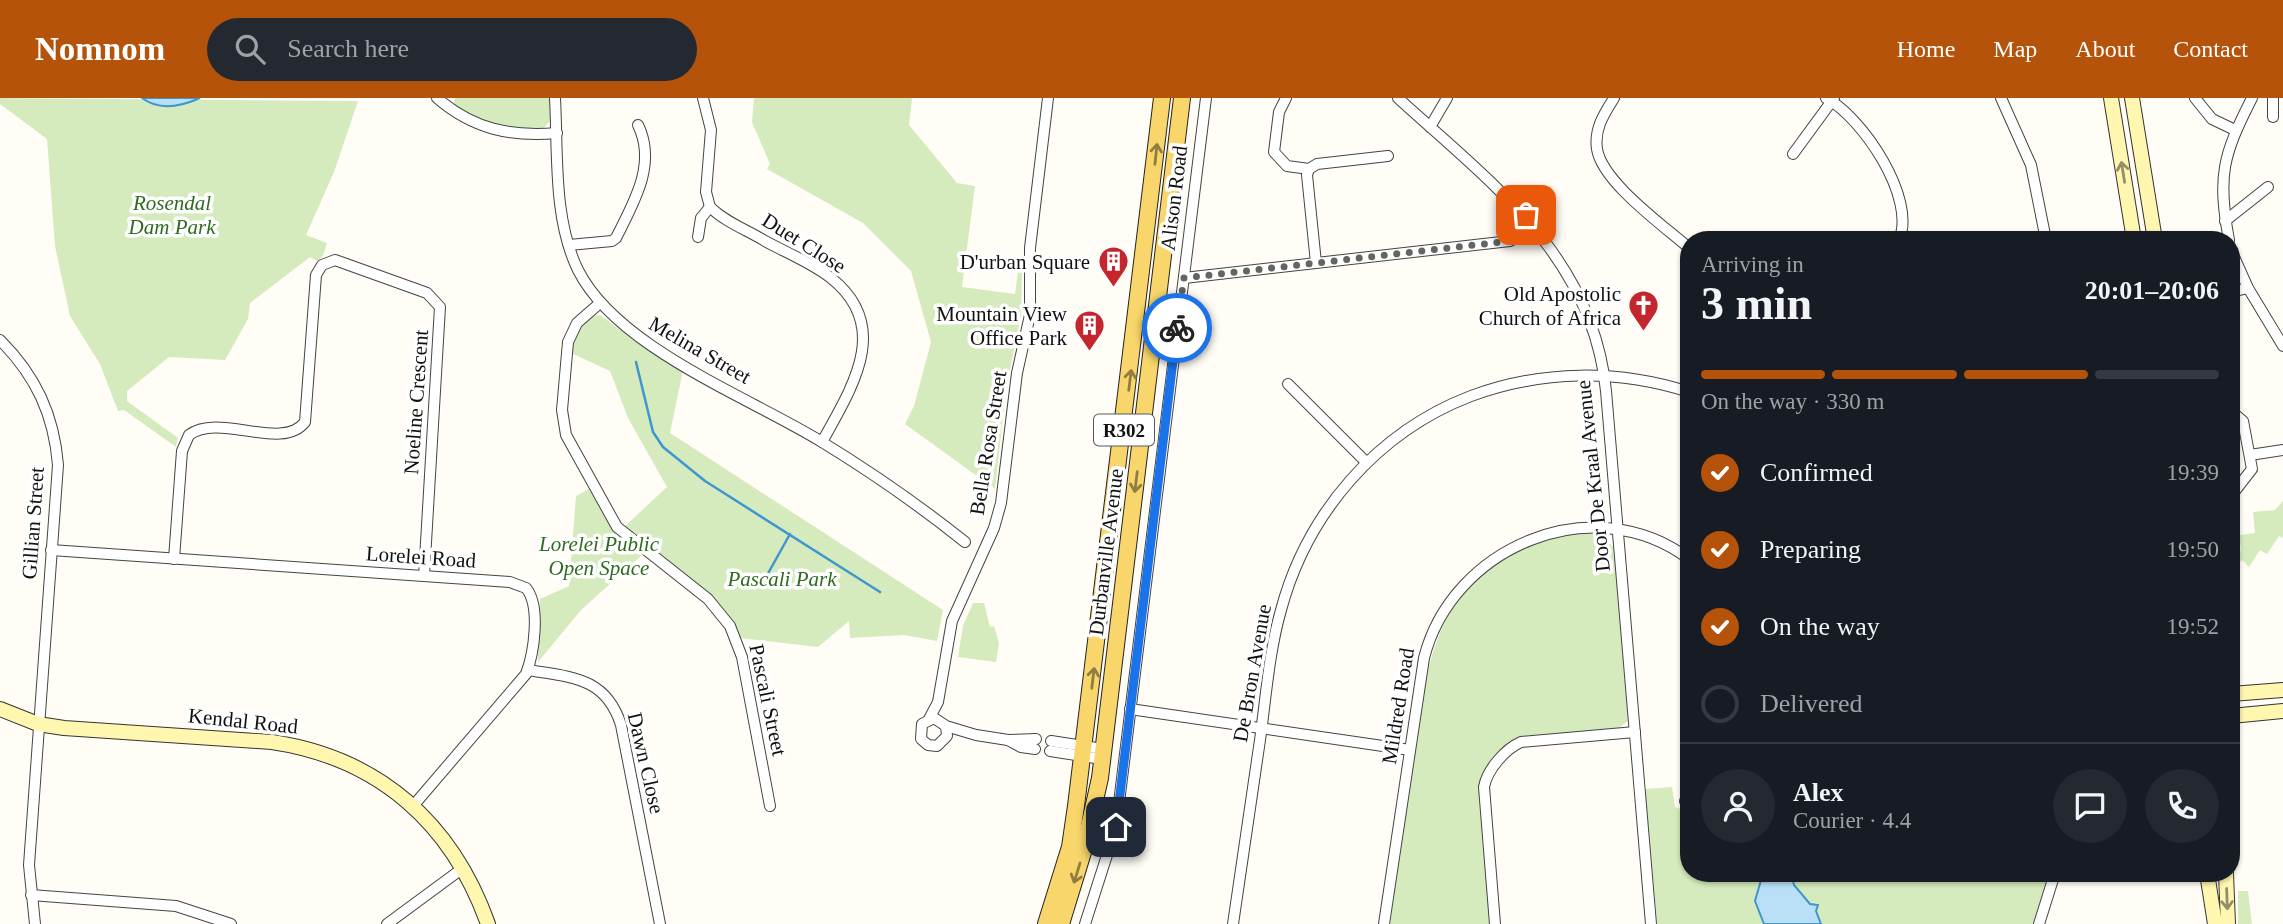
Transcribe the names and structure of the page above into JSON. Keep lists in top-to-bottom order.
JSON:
{
  "streets": {
    "main road": ["R302", "Durbanville Avenue"],
    "street": [
      "Alison Road",
      "Duet Close",
      "Melina Street",
      "Noeline Crescent",
      "Bella Rosa Street",
      "Door De Kraal Avenue",
      "Gillian Street",
      "Lorelei Road",
      "De Bron Avenue",
      "Pascali Street",
      "Mildred Road",
      "Kendal Road",
      "Dawn Close"
    ]
  },
  "crossings": [
    ["Duet Close", "Melina Street"],
    ["Melina Street", "Pascali Street"],
    ["Noeline Crescent", "Lorelei Road"],
    ["Door De Kraal Avenue", "De Bron Avenue"],
    ["Door De Kraal Avenue", "Mildred Road"],
    ["Gillian Street", "Lorelei Road"],
    ["Gillian Street", "Kendal Road"],
    ["Lorelei Road", "Kendal Road"],
    ["Lorelei Road", "Dawn Close"]
  ],
  "parks": ["Rosendal Dam Park", "Lorelei Public Open Space", "Pascali Park"],
  "places": {
    "building": ["D'urban Square", "Mountain View Office Park"],
    "church": ["Old Apostolic Church of Africa"]
  },
  "page": {
    "header": "Nomnom",
    "search": "Search here",
    "nav": [
      "Home",
      "Map",
      "About",
      "Contact"
    ],
    "heading": ["3 min", "Arriving in", "20:01–20:06"],
    "panel": ["Alex", "Courier · 4.4"],
    "bar": "On the way · 330 m",
    "list": [
      ["Confirmed", "19:39"],
      ["Preparing", "19:50"],
      ["On the way", "19:52"],
      "Delivered"
    ]
  }
}
